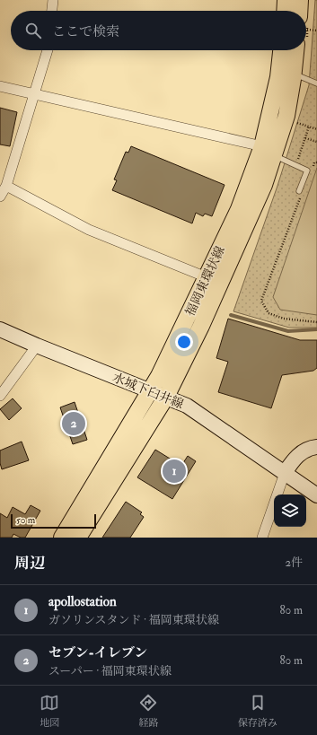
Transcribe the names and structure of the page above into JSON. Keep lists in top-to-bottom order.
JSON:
{
  "streets": {
    "main road": ["福岡東環状線", "水城下臼井線"]
  },
  "crossings": [
    ["福岡東環状線", "水城下臼井線"]
  ],
  "scale_bar": "50 m",
  "page": {
    "search": "ここで検索",
    "pins": ["2", "1"],
    "scale": "50 m",
    "heading": ["周辺", "2件"],
    "list": [
      {
        "mark": "1",
        "name": "apollostation",
        "note": "ガソリンスタンド · 福岡東環状線",
        "value": "80 m"
      },
      {
        "mark": "2",
        "name": "セブン-イレブン",
        "note": "スーパー · 福岡東環状線",
        "value": "80 m"
      }
    ],
    "nav": ["地図", "経路", "保存済み"]
  }
}
